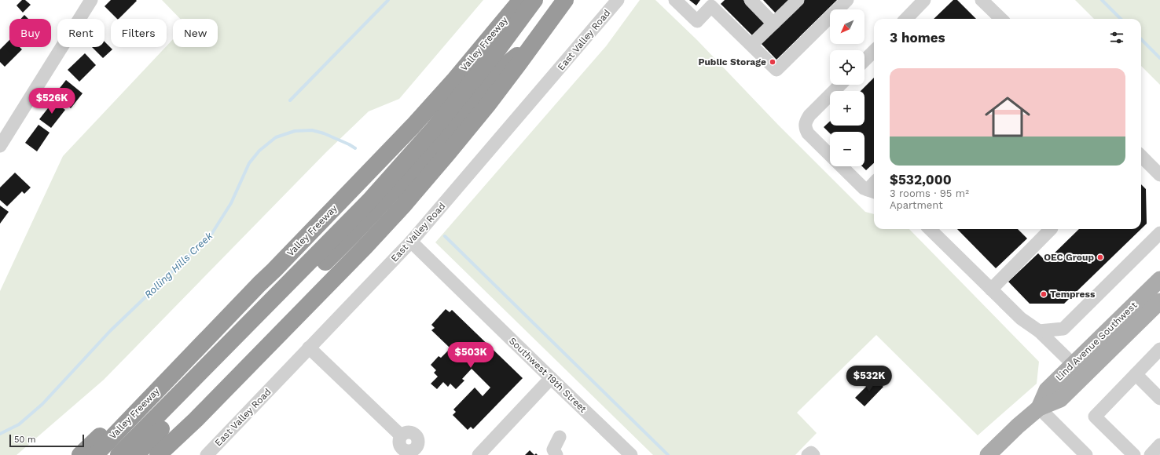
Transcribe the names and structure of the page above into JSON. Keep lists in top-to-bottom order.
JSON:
{
  "streets": {
    "highway": ["Valley Freeway"],
    "main road": ["Lind Avenue Southwest"],
    "street": ["East Valley Road", "Southwest 19th Street"]
  },
  "crossings": [
    ["East Valley Road", "Southwest 19th Street"]
  ],
  "water": ["Rolling Hills Creek"],
  "places": ["Public Storage", "OEC Group", "Tempress"],
  "scale_bar": "50 m",
  "north": "bottom left",
  "page": {
    "map_buttons": ["+", "−"],
    "chip": [
      "Buy",
      "Rent",
      "Filters",
      "New"
    ],
    "heading": "3 homes",
    "list": [
      {
        "name": "$532,000",
        "note": "3 rooms · 95 m² · Apartment"
      }
    ],
    "price": ["$526K", "$503K", "$532K"],
    "scale": "50 m"
  }
}
